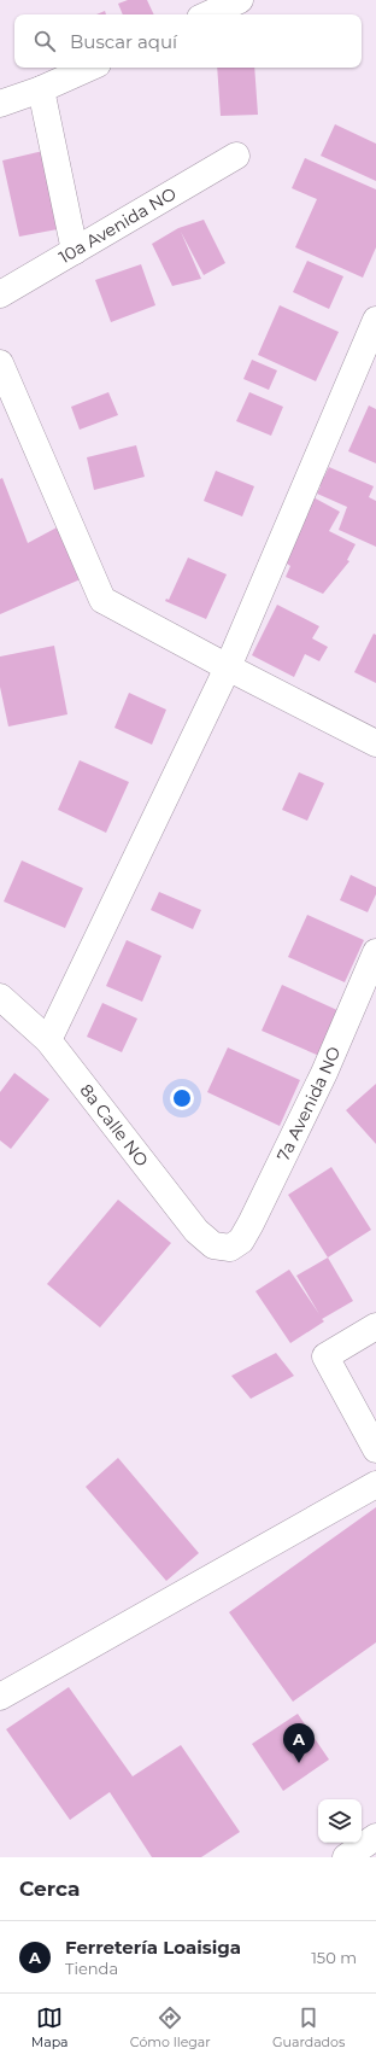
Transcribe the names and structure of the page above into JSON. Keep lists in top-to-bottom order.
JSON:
{
  "streets": {
    "street": ["10a Avenida NO", "7a Avenida NO", "8a Calle NO"]
  },
  "crossings": [
    ["7a Avenida NO", "8a Calle NO"]
  ],
  "page": {
    "search": "Buscar aquí",
    "pins": "A",
    "heading": "Cerca",
    "list": [
      {
        "mark": "A",
        "name": "Ferretería Loaisiga",
        "note": "Tienda",
        "value": "150 m"
      }
    ],
    "nav": ["Mapa", "Cómo llegar", "Guardados"]
  }
}
